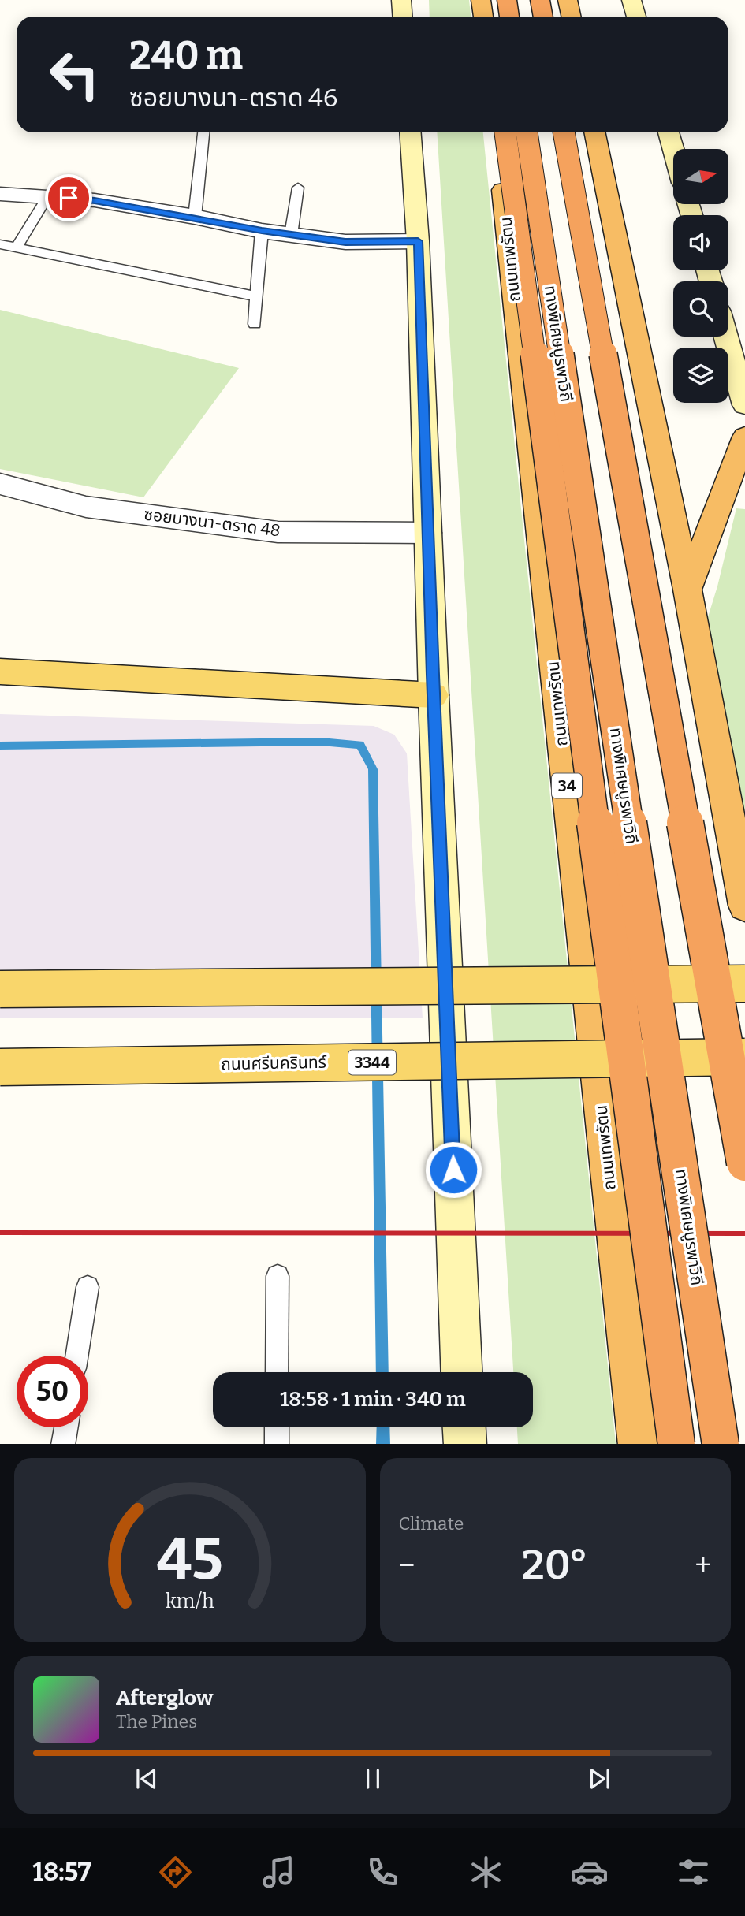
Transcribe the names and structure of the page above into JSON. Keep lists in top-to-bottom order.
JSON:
{
  "streets": {
    "highway": ["ถนนเทพรัตน", "ทางพิเศษบูรพาวิถี", "34"],
    "main road": ["3344", "ถนนศรีนครินทร์"],
    "street": ["ซอยบางนา-ตราด 48"]
  },
  "north": "right",
  "page": {
    "turn": ["240 m", "ซอยบางนา-ตราด 46"],
    "limit": "50",
    "trip": "18:58 · 1 min · 340 m",
    "tile": "Climate",
    "heat": ["−", "20°", "+"],
    "song": ["Afterglow", "The Pines"],
    "tabs": "18:57",
    "gauge": ["45", "km/h"]
  }
}
